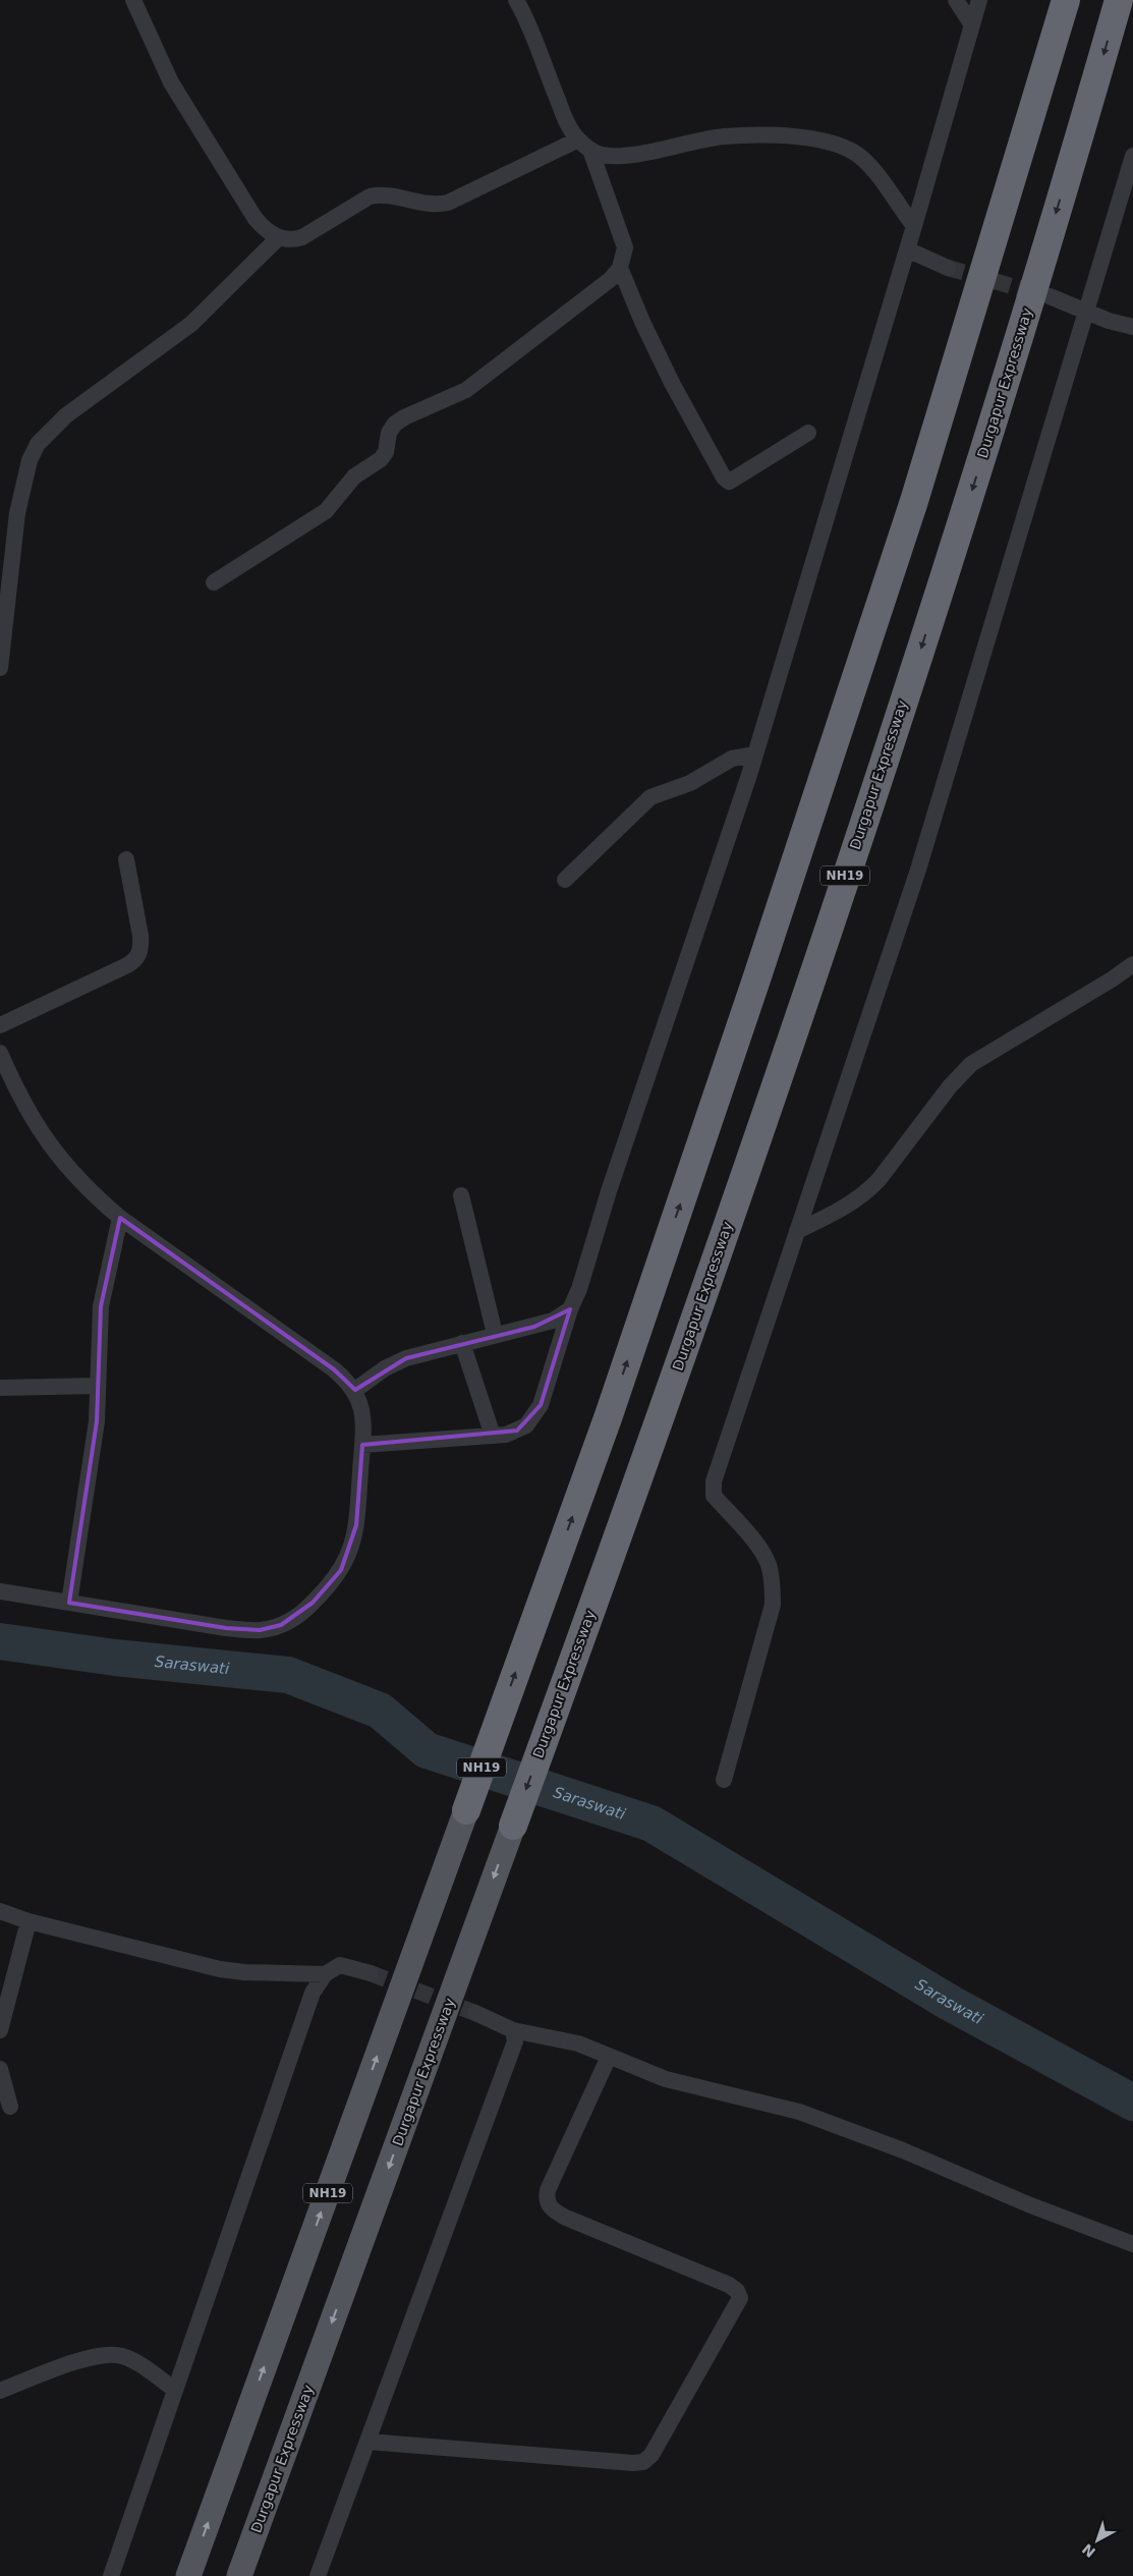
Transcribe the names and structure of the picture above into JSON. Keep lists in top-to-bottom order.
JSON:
{
  "streets": {
    "highway": ["Durgapur Expressway", "NH19"]
  },
  "water": ["Saraswati"],
  "north": "bottom left"
}
